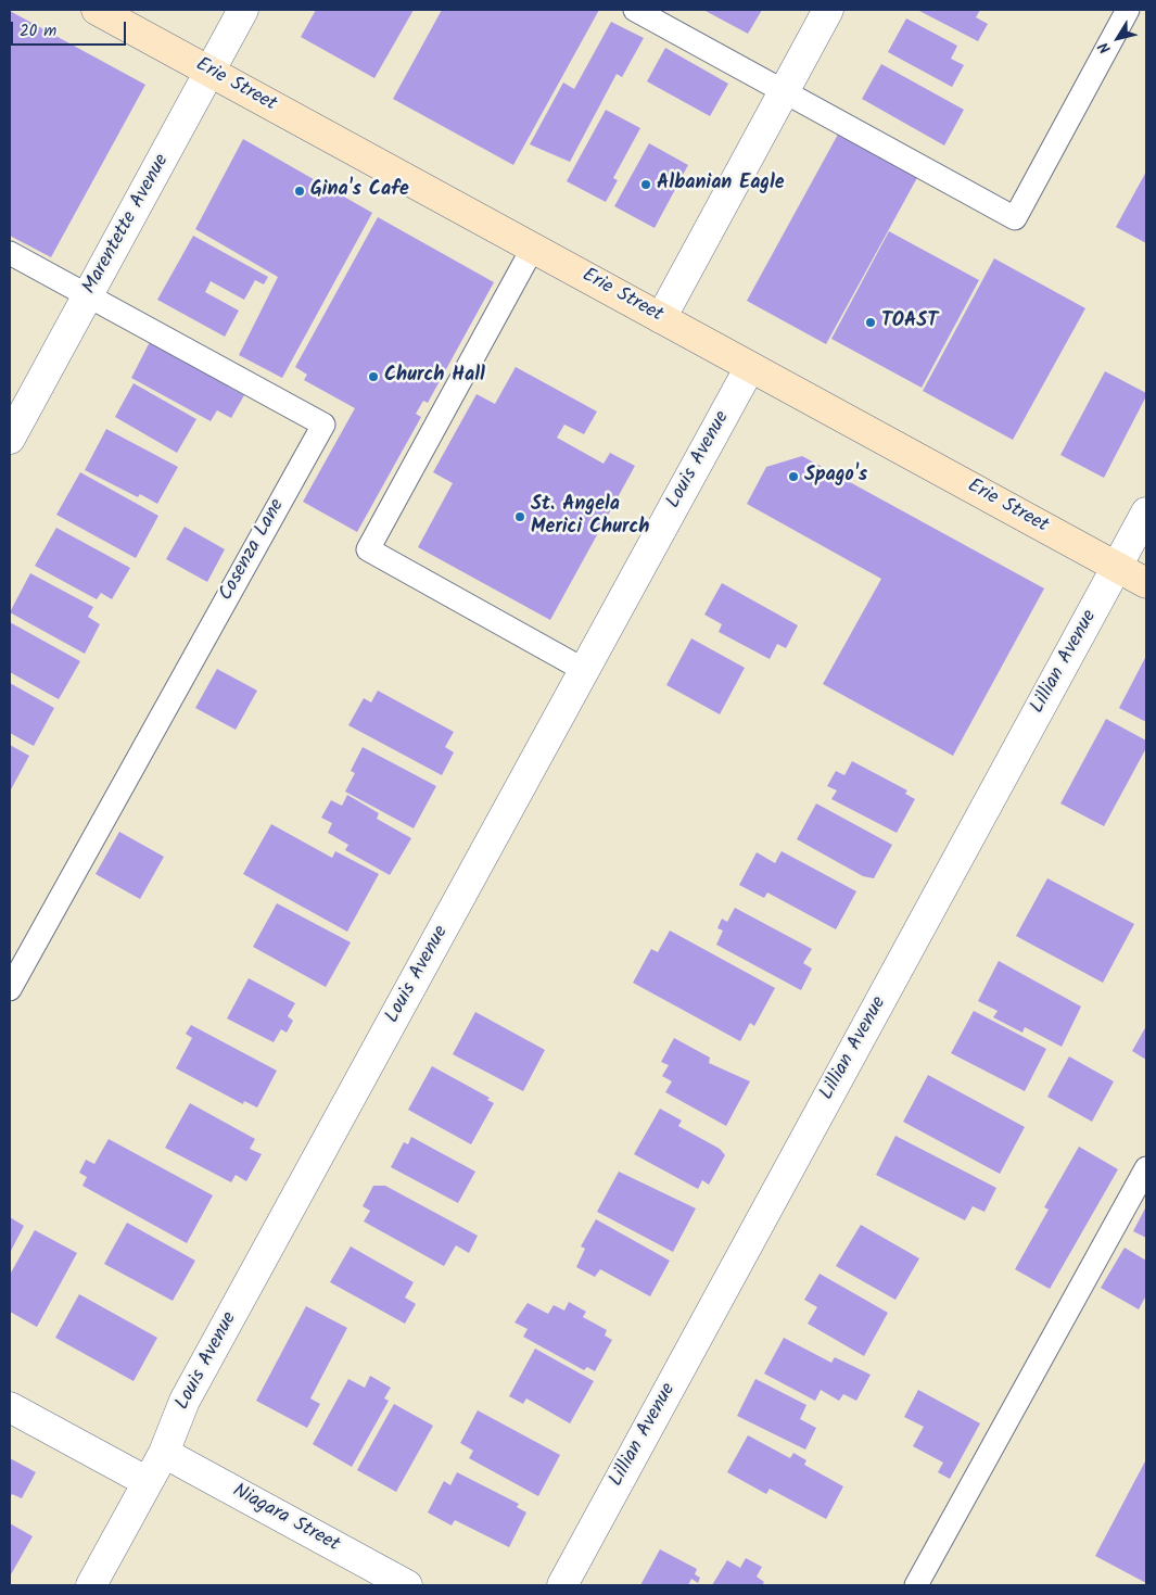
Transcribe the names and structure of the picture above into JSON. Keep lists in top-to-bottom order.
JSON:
{
  "streets": {
    "street": [
      "Erie Street",
      "Marentette Avenue",
      "Louis Avenue",
      "Lillian Avenue",
      "Niagara Street"
    ],
    "lane": ["Cosenza Lane"]
  },
  "crossings": [
    ["Erie Street", "Marentette Avenue"],
    ["Erie Street", "Louis Avenue"],
    ["Erie Street", "Lillian Avenue"],
    ["Marentette Avenue", "Cosenza Lane"],
    ["Louis Avenue", "Niagara Street"]
  ],
  "places": [
    "Albanian Eagle",
    "Gina's Cafe",
    "TOAST",
    "Church Hall",
    "Spago's",
    "St. Angela Merici Church"
  ],
  "scale_bar": "20 m",
  "north": "bottom left"
}
